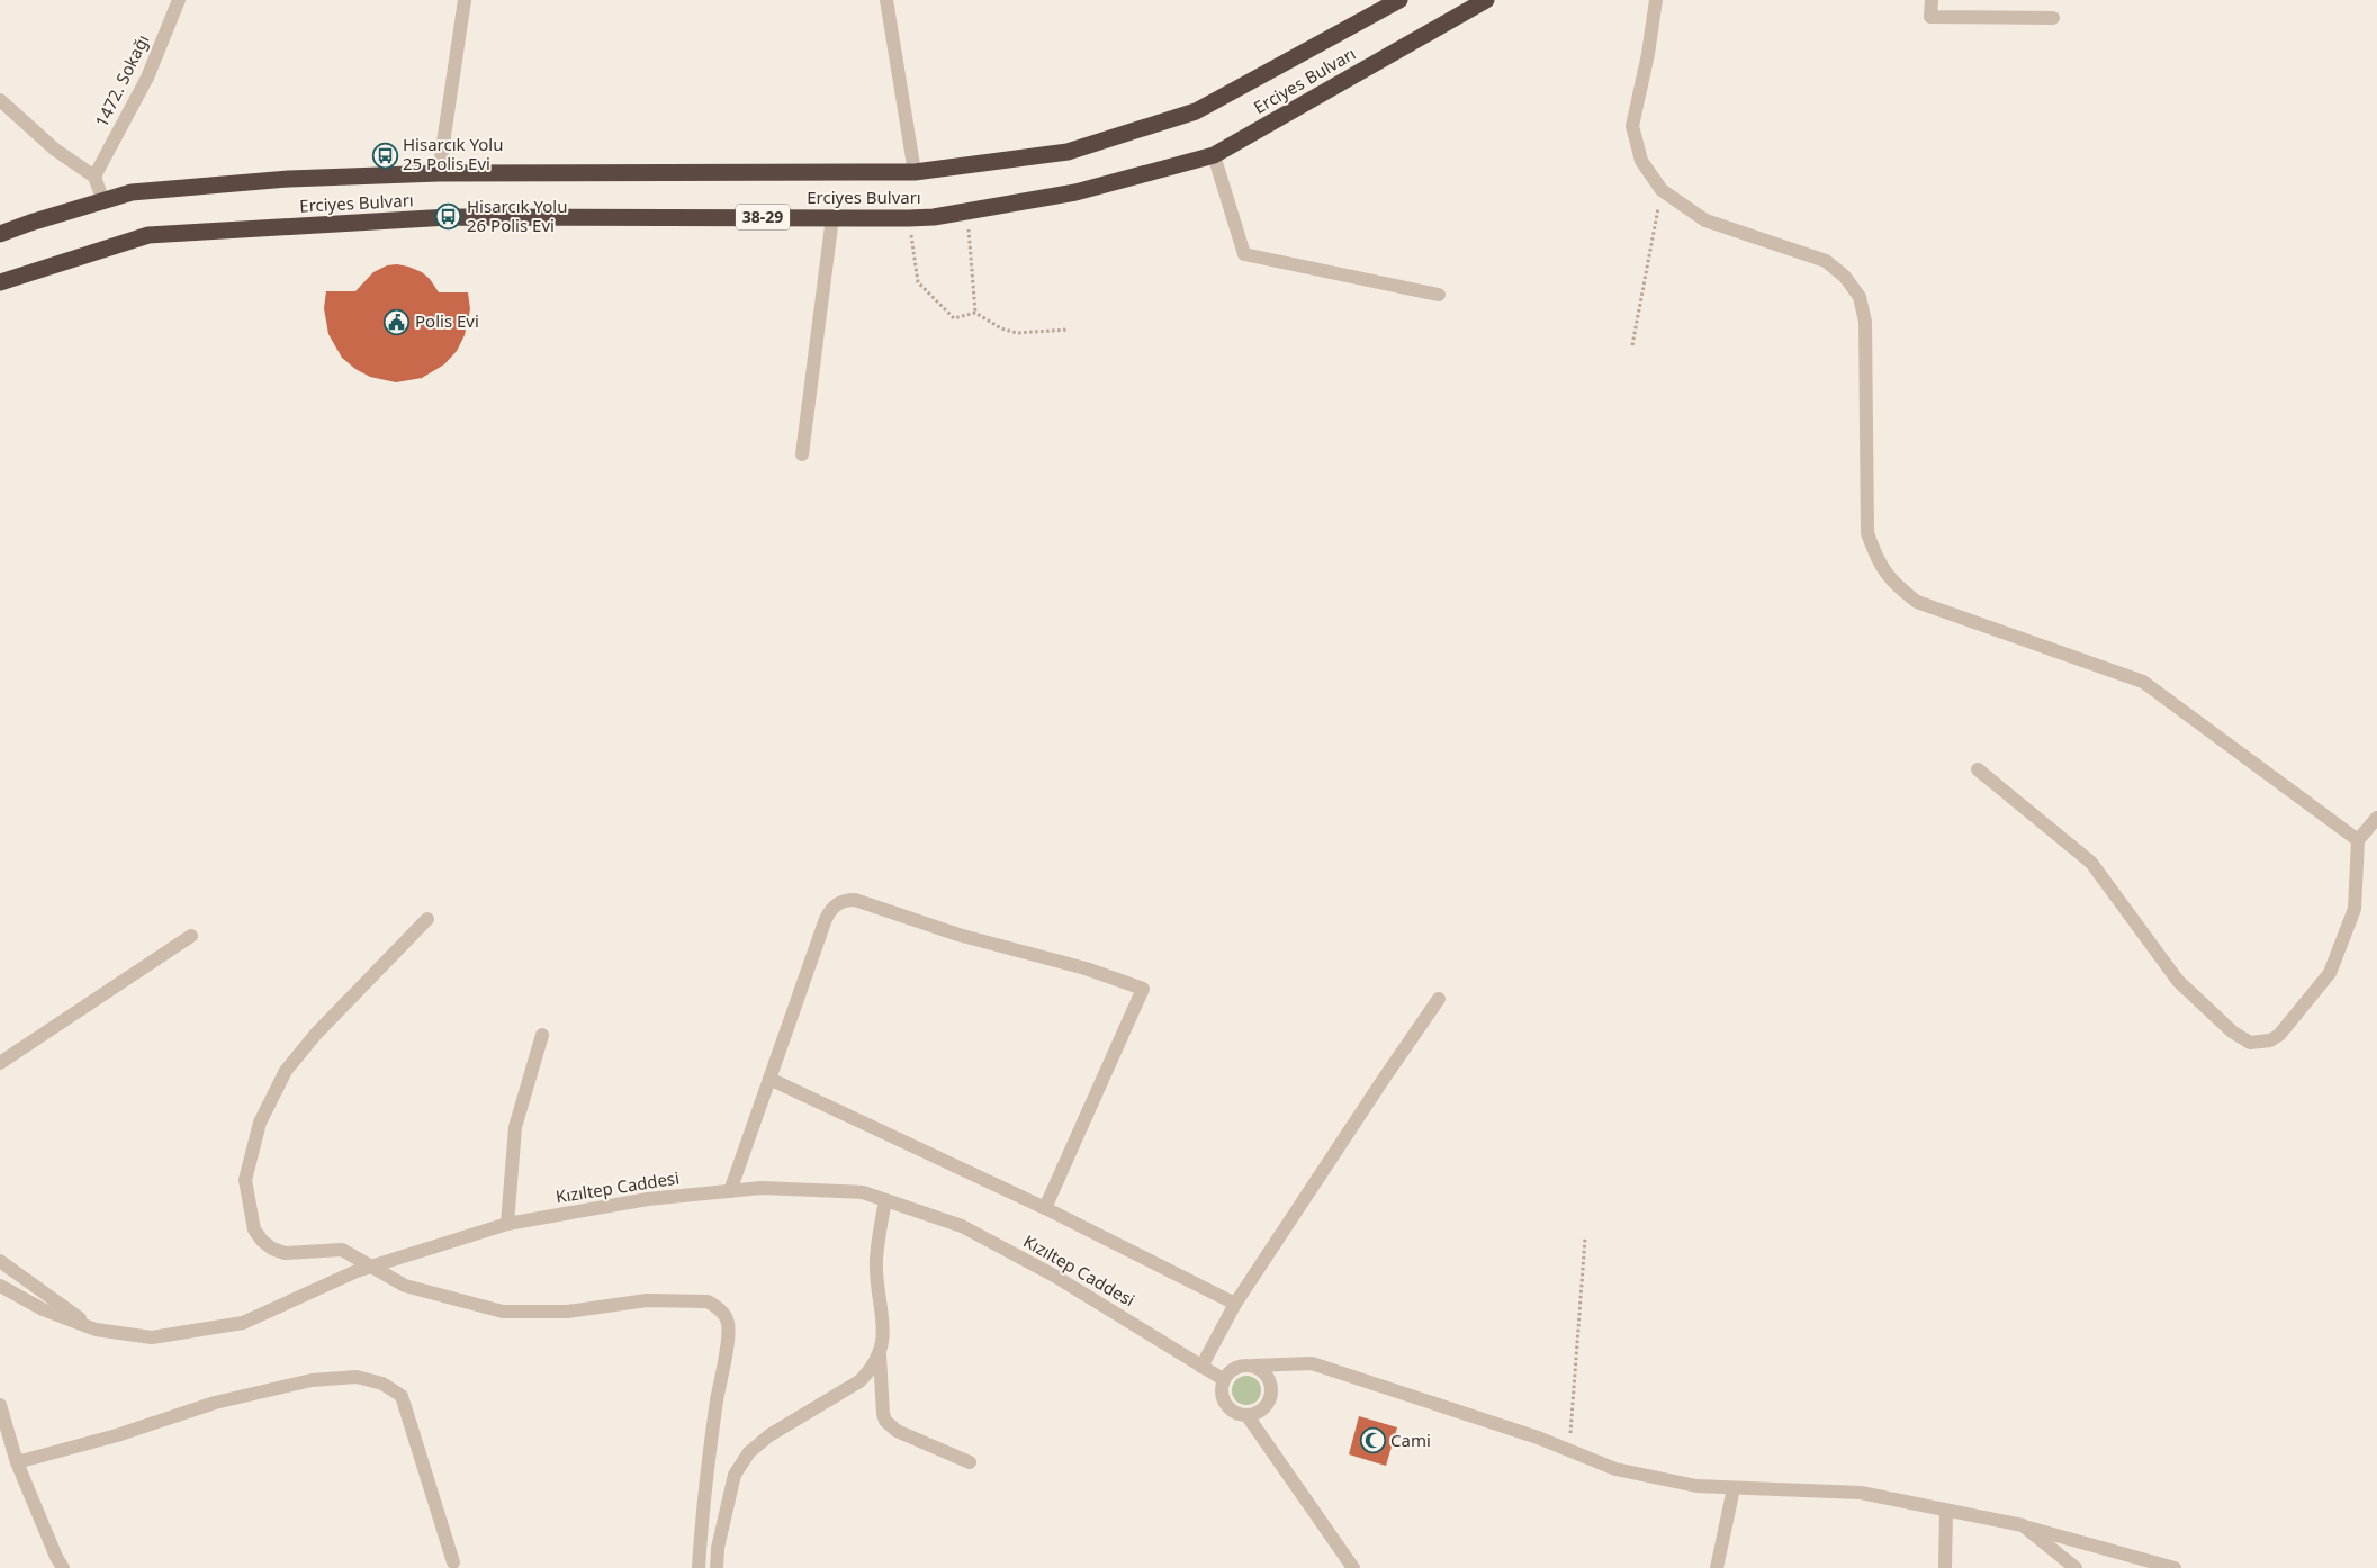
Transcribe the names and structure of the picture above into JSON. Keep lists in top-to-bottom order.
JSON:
{
  "streets": {
    "highway": ["Erciyes Bulvarı", "38-29"],
    "street": ["1472. Sokağı", "Kızıltep Caddesi"]
  },
  "places": {
    "bus stop": ["Hisarcık Yolu 25 Polis Evi", "Hisarcık Yolu 26 Polis Evi"],
    "public building": ["Polis Evi"],
    "mosque": ["Cami"]
  }
}
